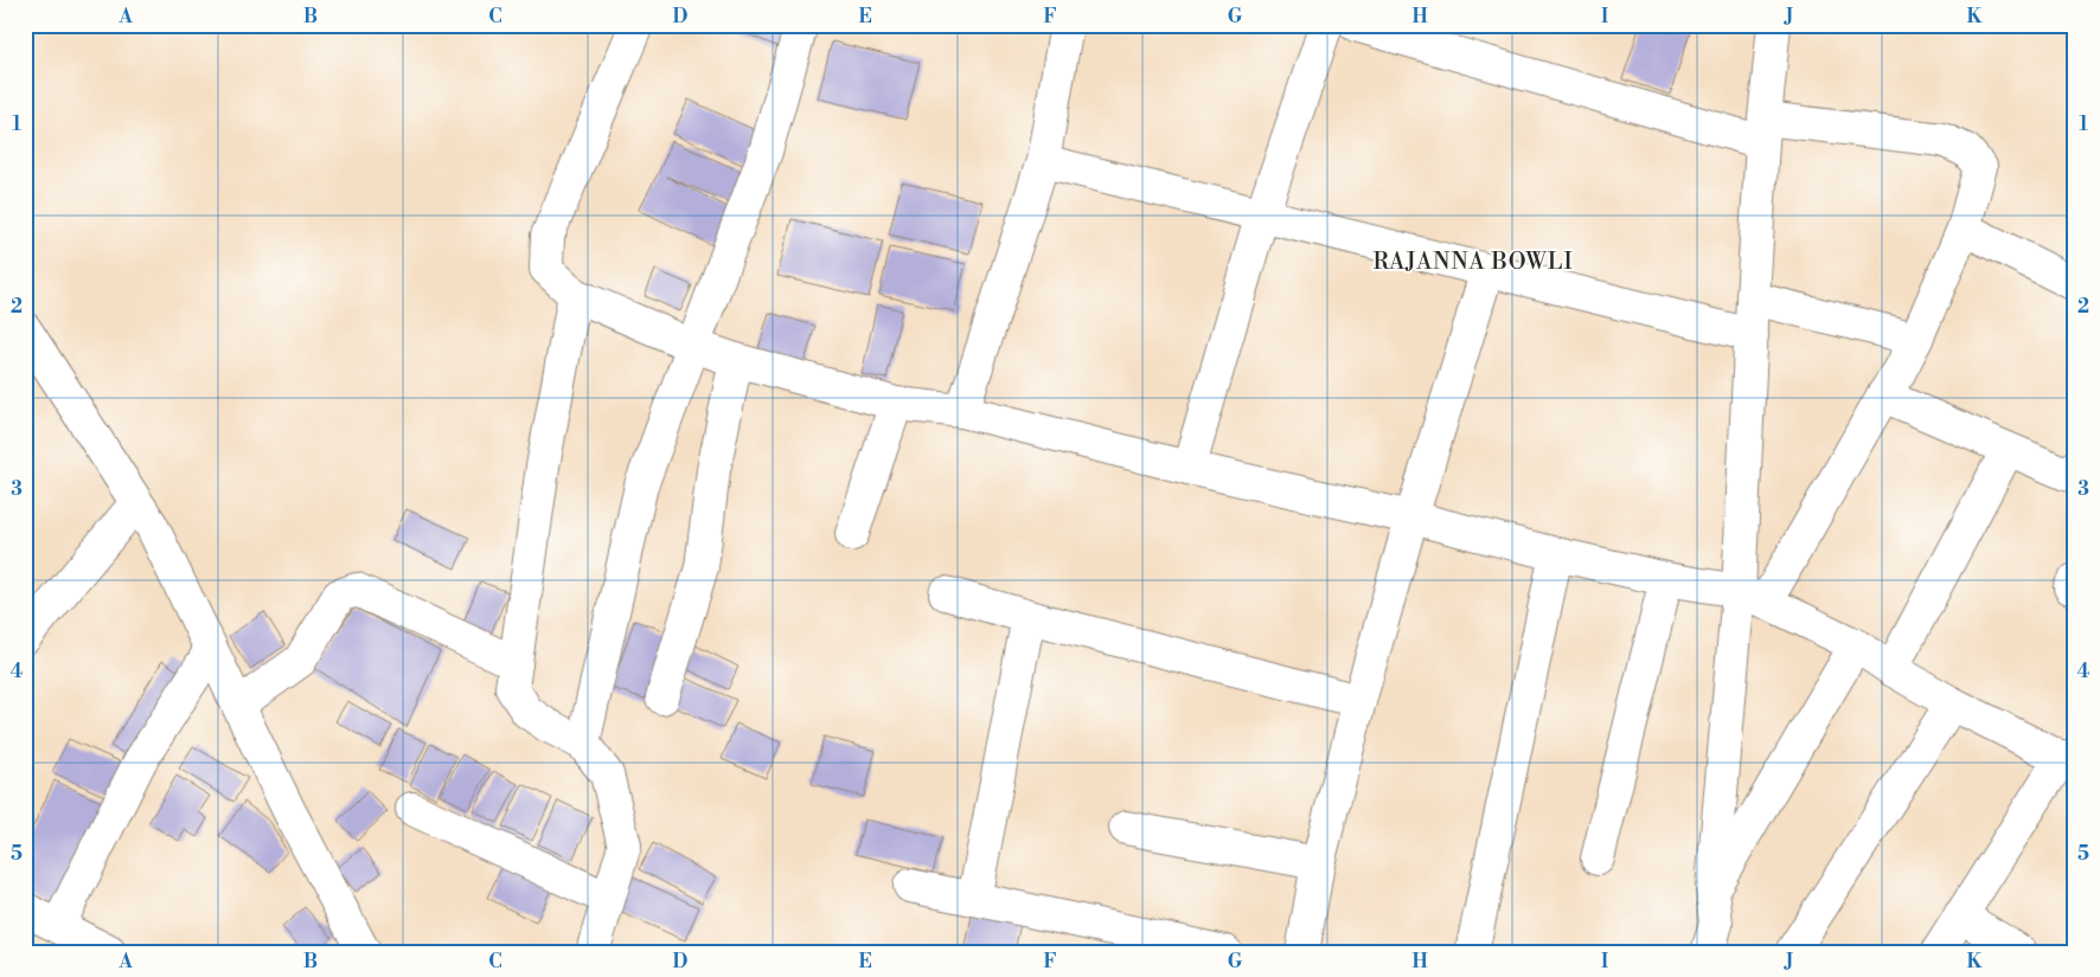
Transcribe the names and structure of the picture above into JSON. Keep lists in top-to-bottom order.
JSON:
{
  "districts": ["RAJANNA BOWLI"],
  "grid": {
    "columns": [
      "A",
      "B",
      "C",
      "D",
      "E",
      "F",
      "G",
      "H",
      "I",
      "J",
      "K"
    ],
    "rows": [
      "1",
      "2",
      "3",
      "4",
      "5"
    ]
  }
}
